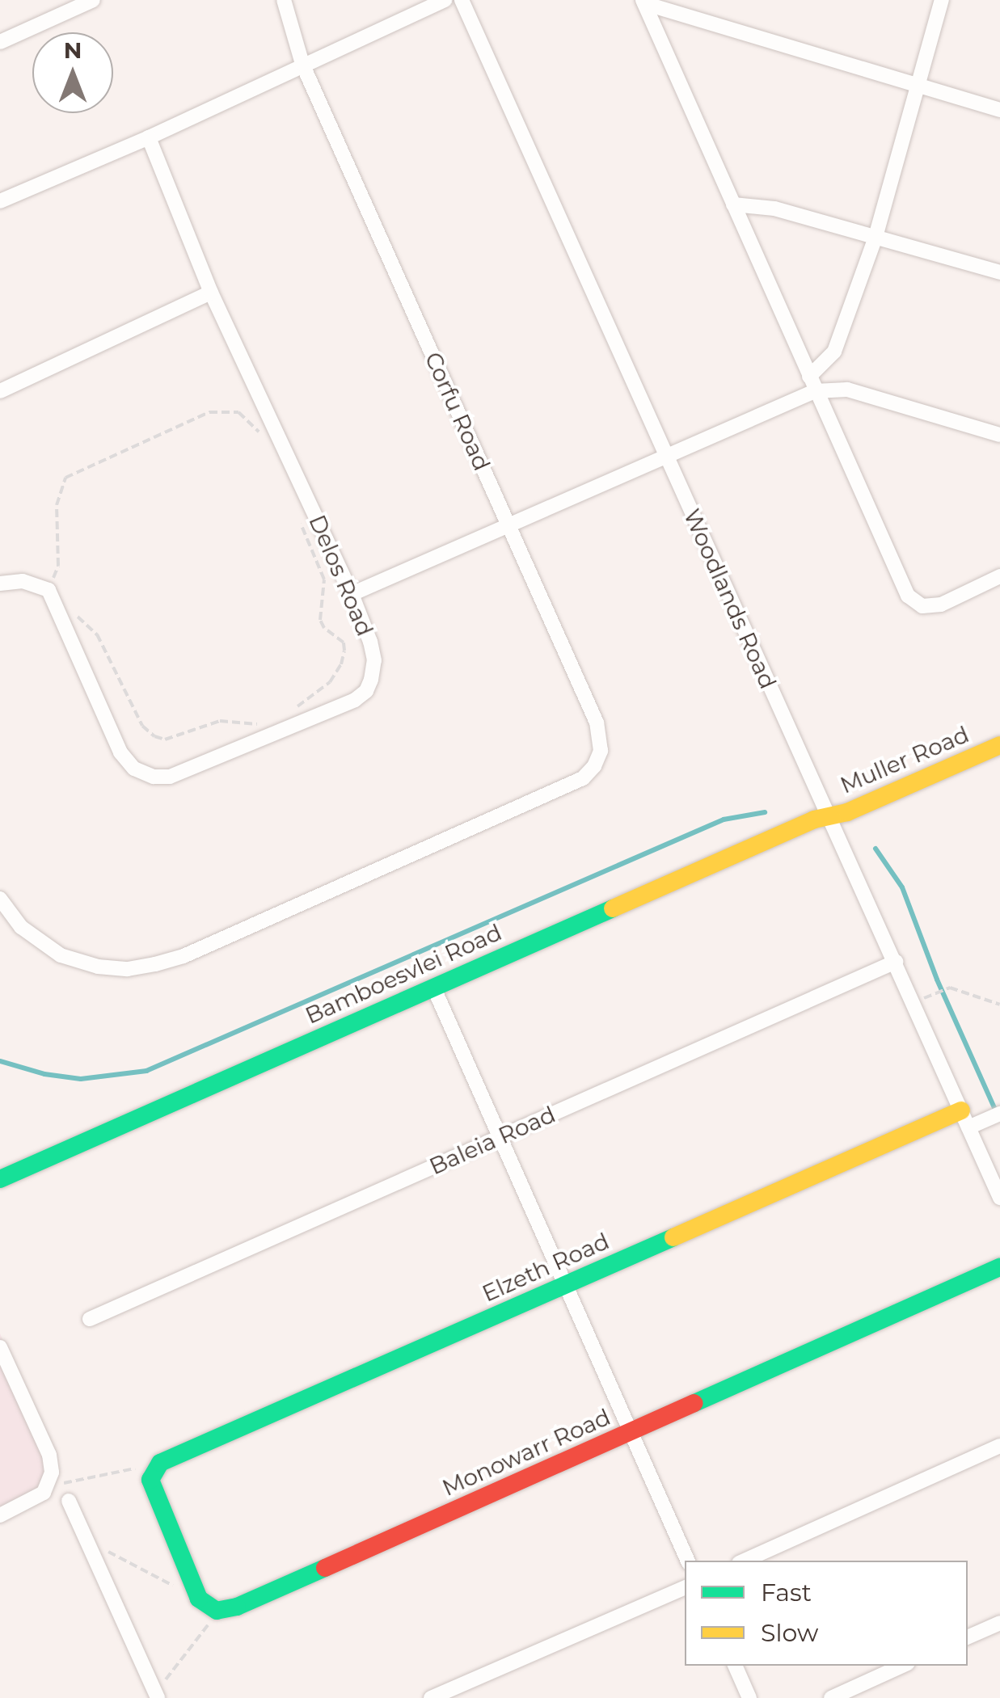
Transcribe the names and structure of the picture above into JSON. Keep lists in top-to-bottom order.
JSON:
{
  "streets": {
    "street": [
      "Corfu Road",
      "Delos Road",
      "Woodlands Road",
      "Muller Road",
      "Bamboesvlei Road",
      "Baleia Road",
      "Elzeth Road",
      "Monowarr Road"
    ]
  },
  "crossings": [
    ["Woodlands Road", "Muller Road"],
    ["Woodlands Road", "Bamboesvlei Road"],
    ["Woodlands Road", "Baleia Road"],
    ["Woodlands Road", "Elzeth Road"],
    ["Muller Road", "Bamboesvlei Road"]
  ],
  "legend": ["Fast", "Slow"],
  "north": "top"
}
